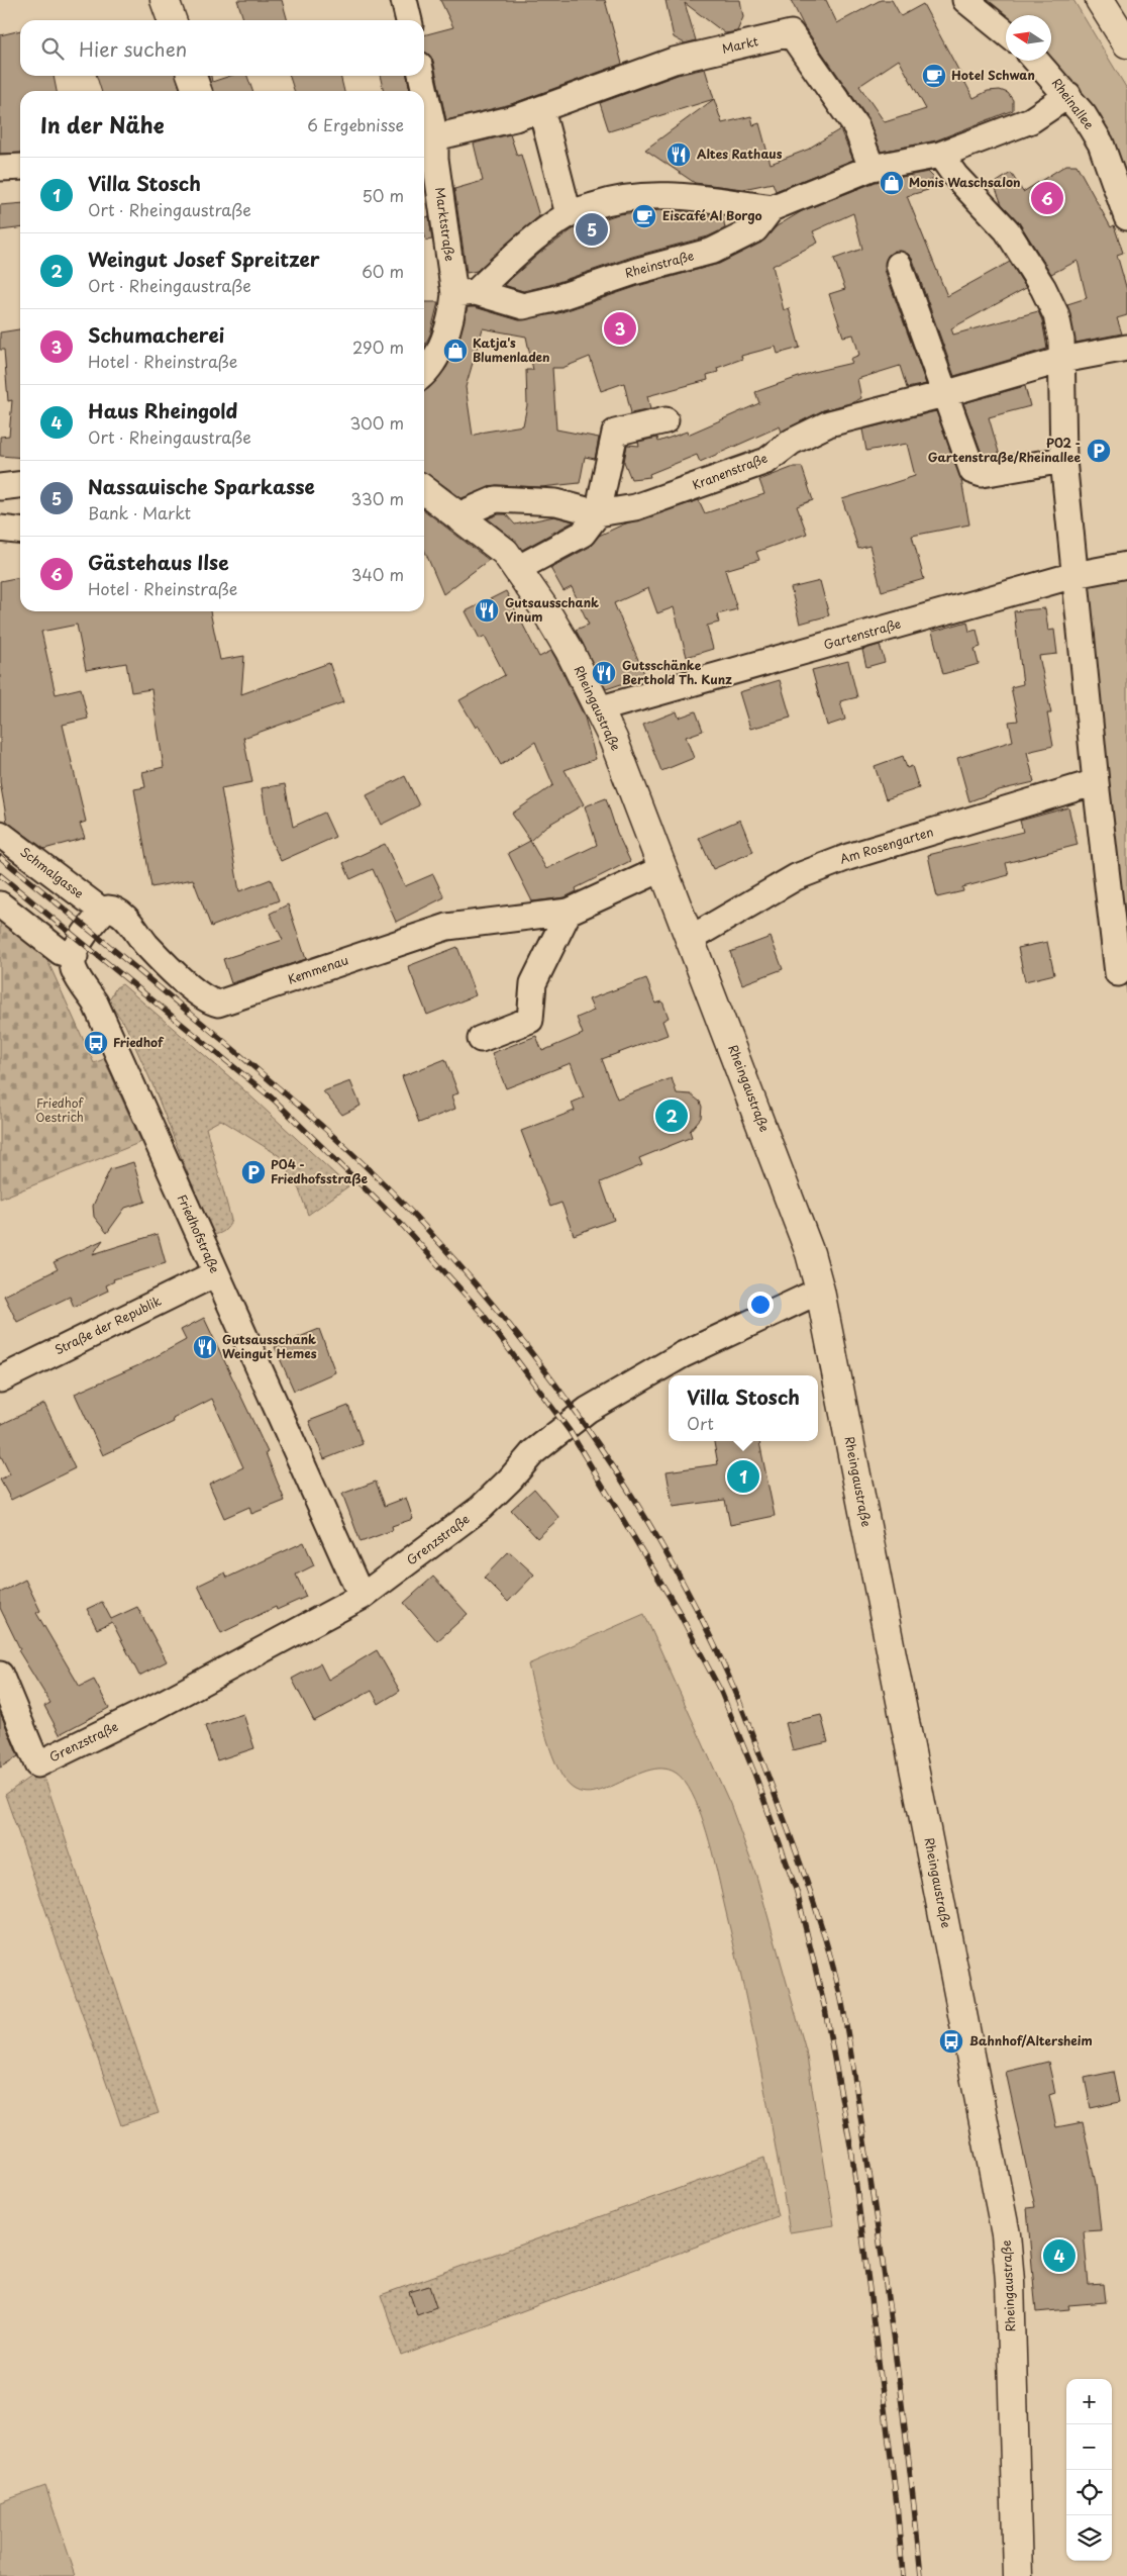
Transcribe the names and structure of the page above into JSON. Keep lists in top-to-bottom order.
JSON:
{
  "streets": {
    "main road": ["Rheingaustraße"],
    "street": [
      "Markt",
      "Rheinallee",
      "Marktstraße",
      "Rheinstraße",
      "Kranenstraße",
      "Gartenstraße",
      "Am Rosengarten",
      "Schmalgasse",
      "Kemmenau",
      "Friedhofstraße",
      "Straße der Republik",
      "Grenzstraße"
    ]
  },
  "crossings": [
    ["Markt", "Marktstraße"],
    ["Marktstraße", "Rheinstraße"],
    ["Kranenstraße", "Rheingaustraße"],
    ["Gartenstraße", "Rheingaustraße"],
    ["Rheingaustraße", "Am Rosengarten"],
    ["Rheingaustraße", "Kemmenau"],
    ["Rheingaustraße", "Grenzstraße"],
    ["Schmalgasse", "Kemmenau"],
    ["Friedhofstraße", "Straße der Republik"],
    ["Friedhofstraße", "Grenzstraße"]
  ],
  "parks": ["Friedhof Oestrich"],
  "places": {
    "cafe": ["Hotel Schwan", "Eiscafé Al Borgo"],
    "restaurant": [
      "Altes Rathaus",
      "Gutsausschank Vinum",
      "Gutsschänke Berthold Th. Kunz",
      "Gutsausschank Weingut Hemes"
    ],
    "shop": ["Monis Waschsalon", "Katja's Blumenladen"],
    "parking": ["P02 - Gartenstraße/Rheinallee", "P04 - Friedhofsstraße"],
    "bus stop": ["Friedhof", "Bahnhof/Altersheim"]
  },
  "north": "left",
  "page": {
    "search": "Hier suchen",
    "heading": ["In der Nähe", "6 Ergebnisse"],
    "list": [
      {
        "mark": "1",
        "name": "Villa Stosch",
        "note": "Ort · Rheingaustraße",
        "value": "50 m"
      },
      {
        "mark": "2",
        "name": "Weingut Josef Spreitzer",
        "note": "Ort · Rheingaustraße",
        "value": "60 m"
      },
      {
        "mark": "3",
        "name": "Schumacherei",
        "note": "Hotel · Rheinstraße",
        "value": "290 m"
      },
      {
        "mark": "4",
        "name": "Haus Rheingold",
        "note": "Ort · Rheingaustraße",
        "value": "300 m"
      },
      {
        "mark": "5",
        "name": "Nassauische Sparkasse",
        "note": "Bank · Markt",
        "value": "330 m"
      },
      {
        "mark": "6",
        "name": "Gästehaus Ilse",
        "note": "Hotel · Rheinstraße",
        "value": "340 m"
      }
    ],
    "pins": [
      "6",
      "5",
      "3",
      "2",
      "1",
      "4"
    ],
    "popup": ["Villa Stosch", "Ort"],
    "map_buttons": ["+", "−"]
  }
}
